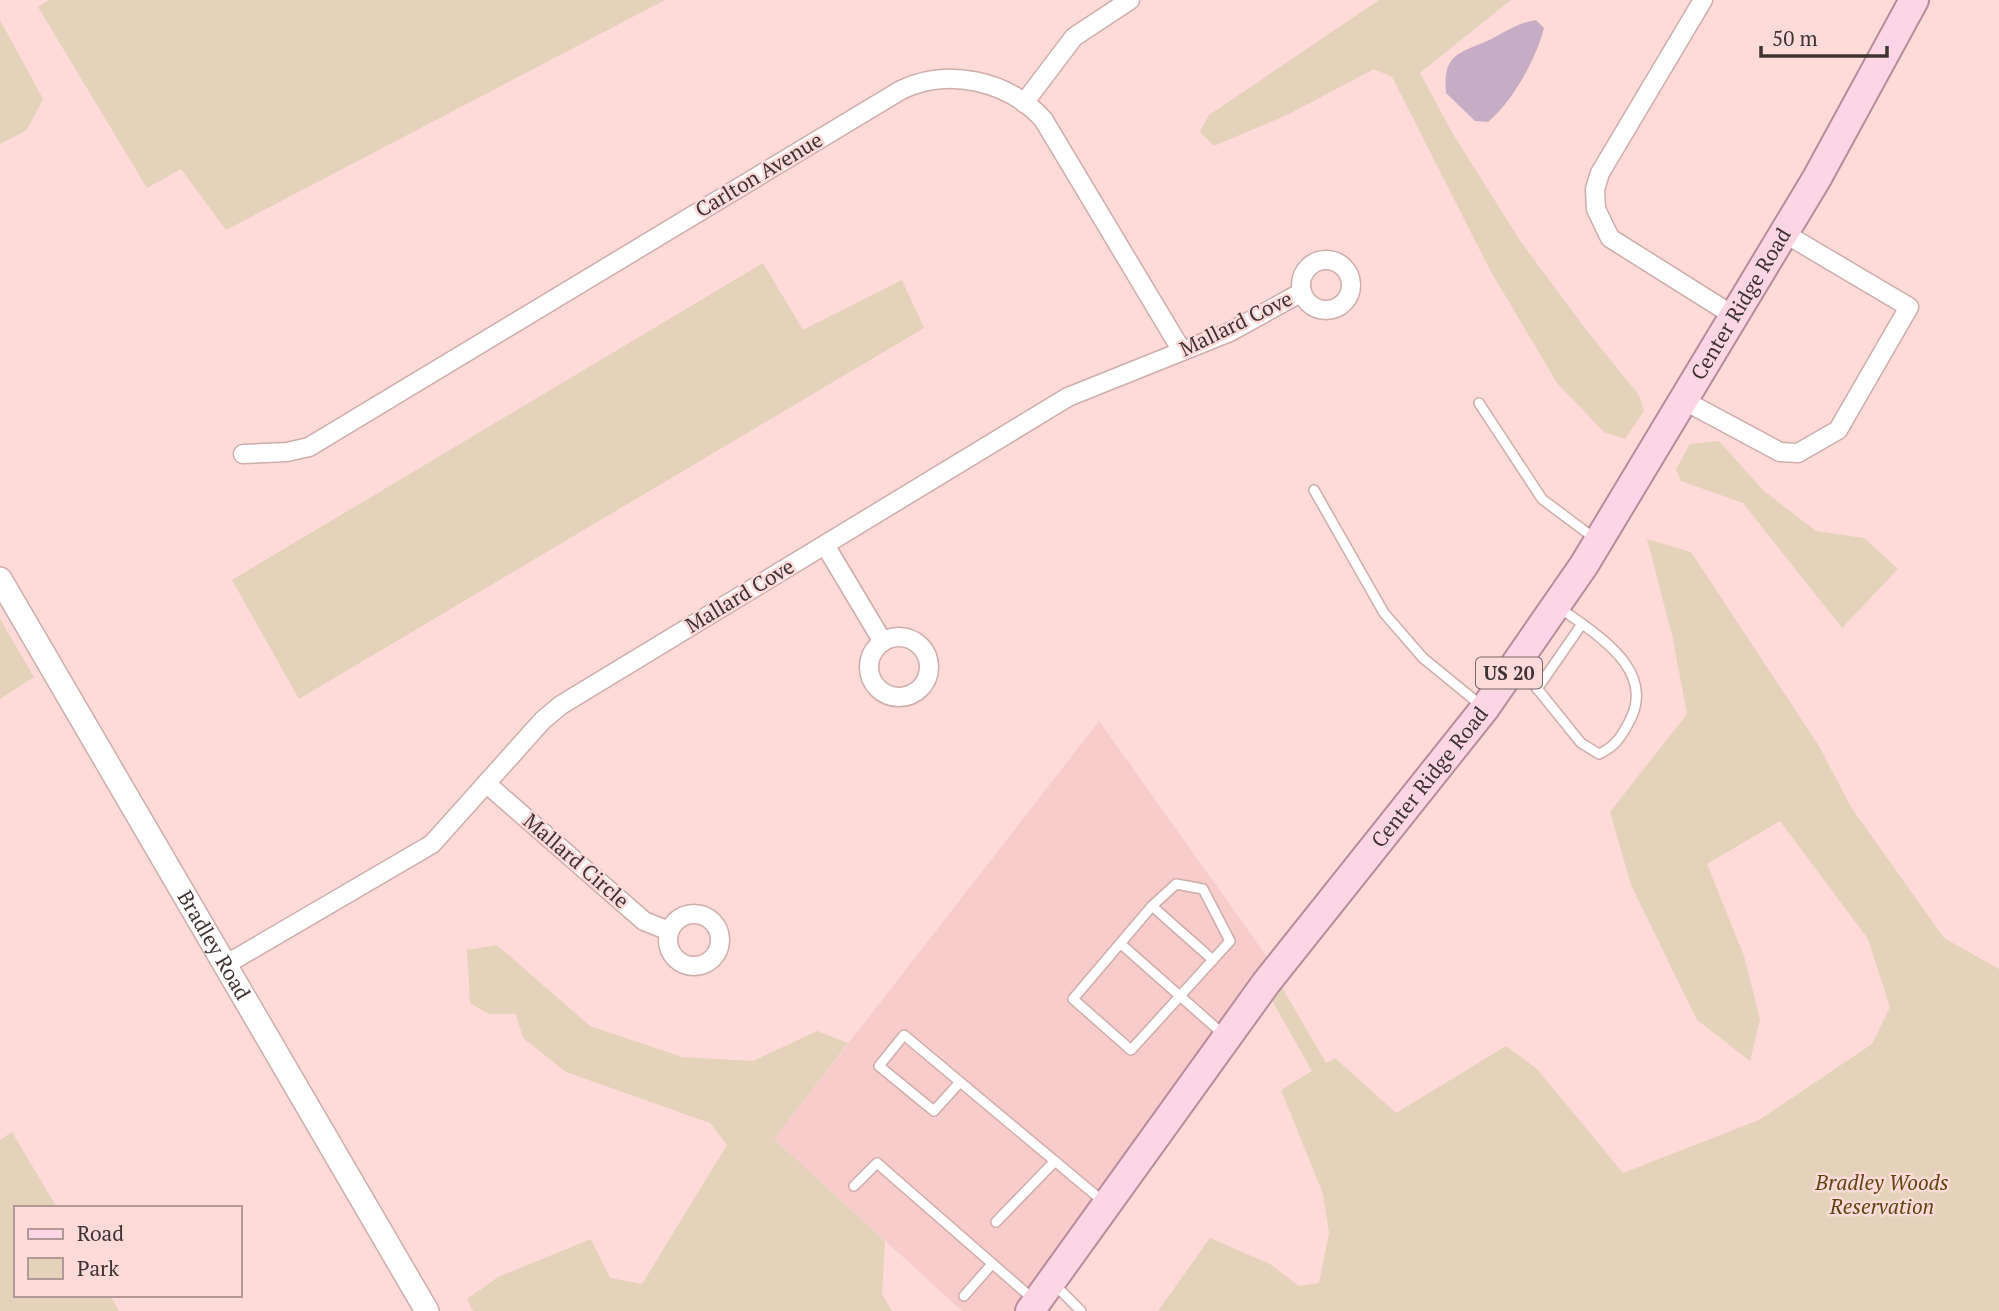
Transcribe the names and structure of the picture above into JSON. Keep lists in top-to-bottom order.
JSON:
{
  "streets": {
    "main road": ["Center Ridge Road", "US 20"],
    "street": [
      "Carlton Avenue",
      "Mallard Cove",
      "Mallard Circle",
      "Bradley Road"
    ]
  },
  "crossings": [
    ["Carlton Avenue", "Mallard Cove"],
    ["Mallard Cove", "Mallard Circle"],
    ["Mallard Cove", "Bradley Road"]
  ],
  "parks": ["Bradley Woods Reservation"],
  "legend": ["Road", "Park"],
  "scale_bar": "50 m"
}
